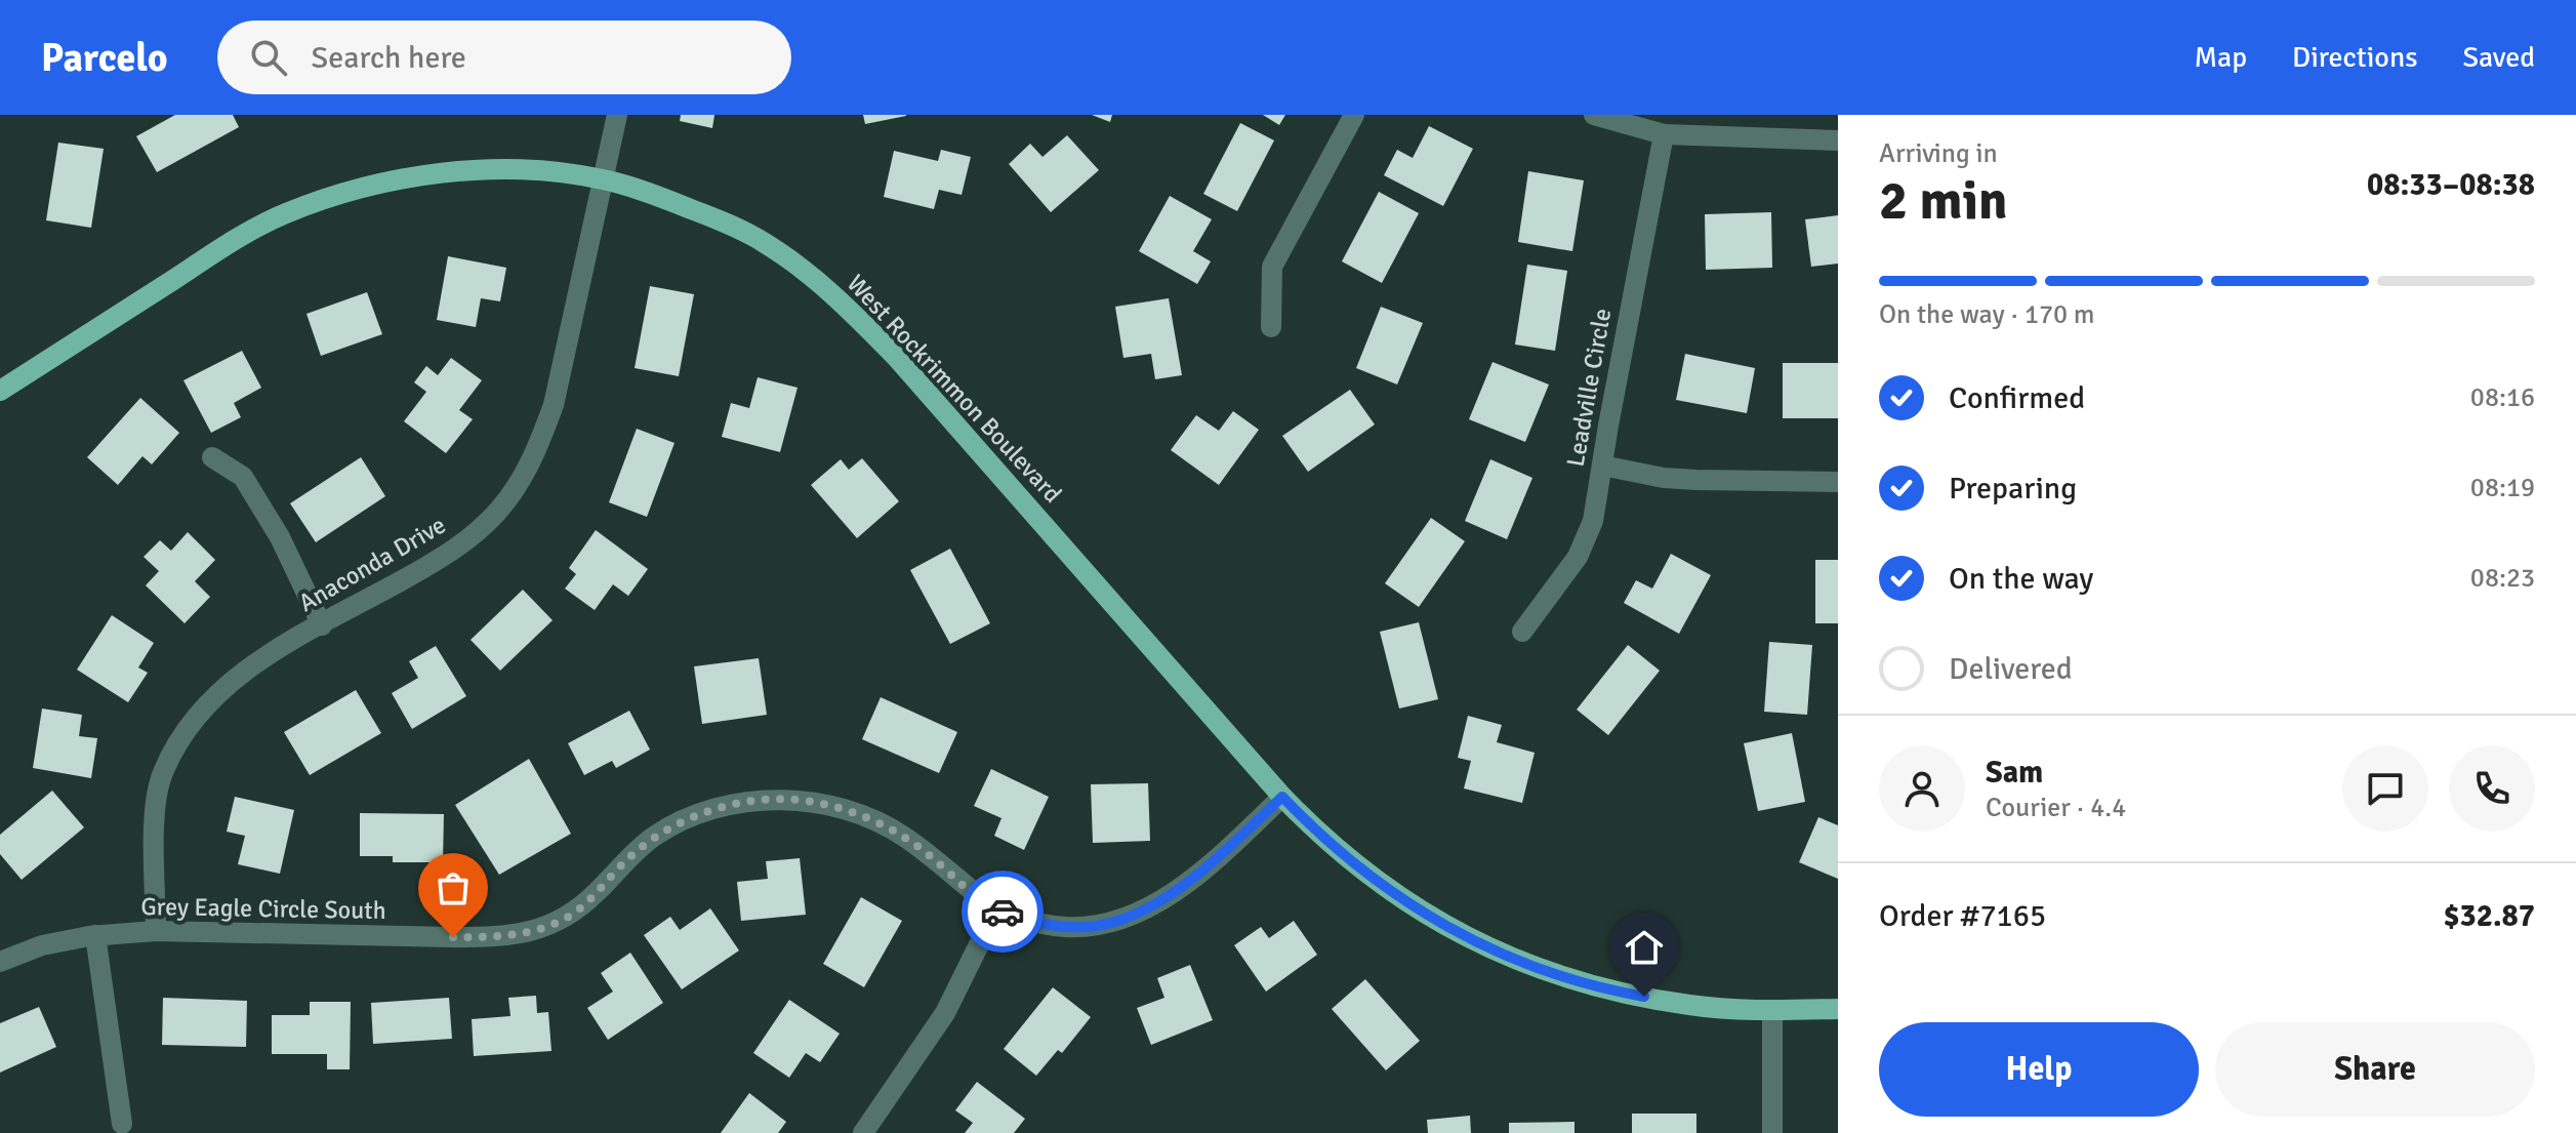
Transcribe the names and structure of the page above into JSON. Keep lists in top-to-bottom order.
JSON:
{
  "streets": {
    "main road": ["West Rockrimmon Boulevard"],
    "street": ["Leadville Circle", "Anaconda Drive", "Grey Eagle Circle South"]
  },
  "crossings": [
    ["West Rockrimmon Boulevard", "Anaconda Drive"],
    ["West Rockrimmon Boulevard", "Grey Eagle Circle South"],
    ["Anaconda Drive", "Grey Eagle Circle South"]
  ],
  "page": {
    "header": "Parcelo",
    "search": "Search here",
    "nav": ["Map", "Directions", "Saved"],
    "heading": ["2 min", "Arriving in", "08:33–08:38"],
    "panel": [
      "Sam",
      "Courier · 4.4",
      "Order #7165",
      "$32.87"
    ],
    "bar": "On the way · 170 m",
    "list": [
      ["Confirmed", "08:16"],
      ["Preparing", "08:19"],
      ["On the way", "08:23"],
      "Delivered"
    ],
    "buttons": ["Help", "Share"]
  }
}
